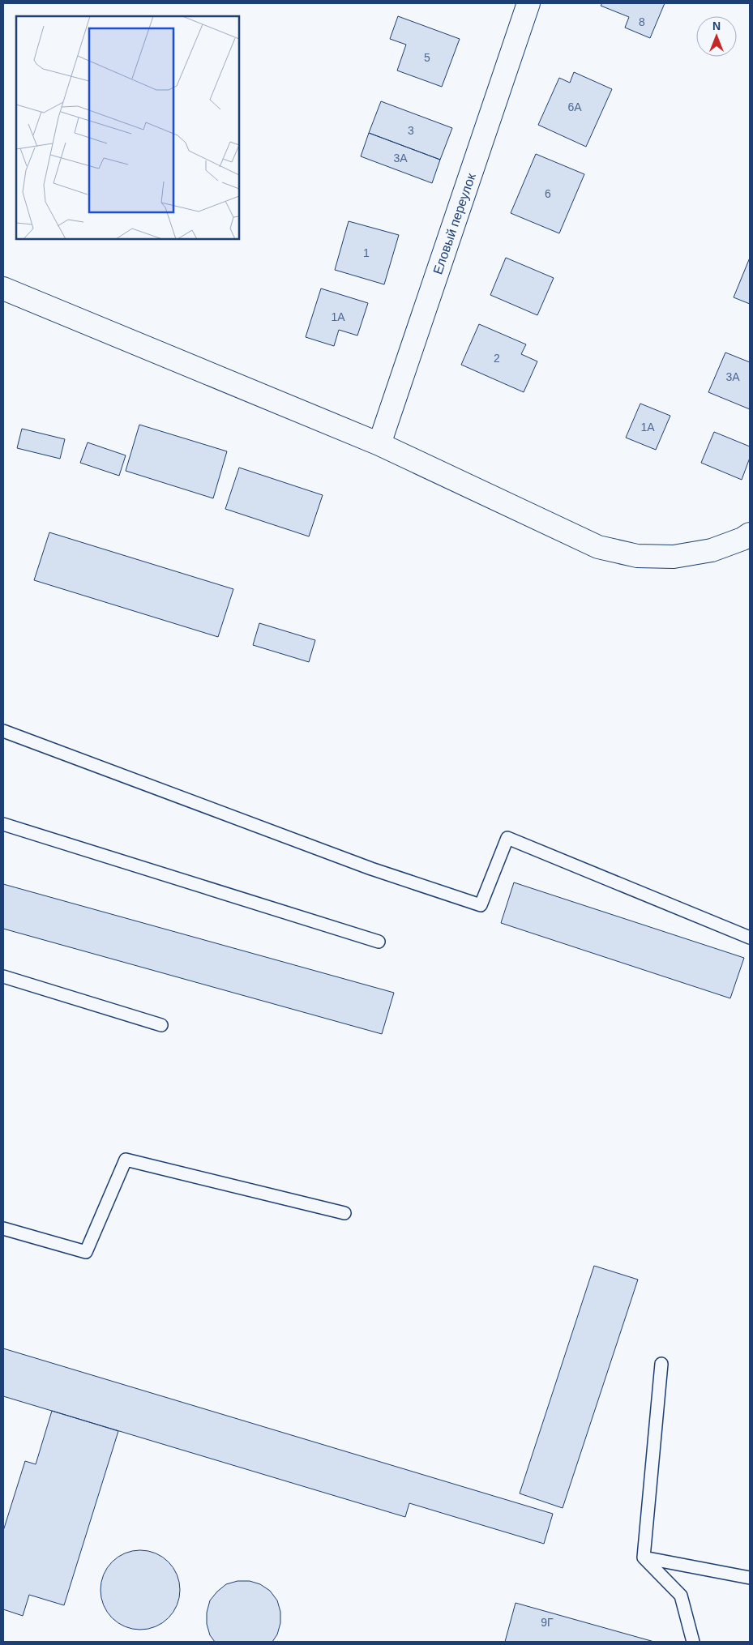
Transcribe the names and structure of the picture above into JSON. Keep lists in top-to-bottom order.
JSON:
{
  "streets": {
    "street": ["Еловый переулок"]
  },
  "house_numbers": [
    "8",
    "5",
    "6А",
    "3",
    "3А",
    "6",
    "1",
    "1А",
    "2",
    "3А",
    "1А",
    "9Г"
  ],
  "north": "top"
}
